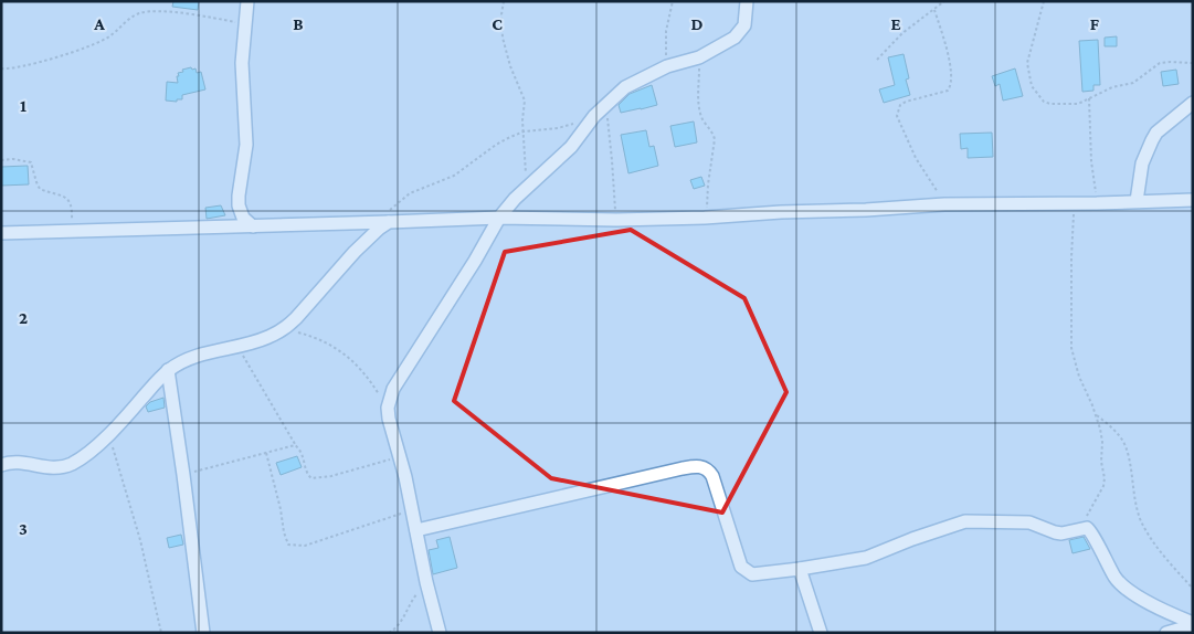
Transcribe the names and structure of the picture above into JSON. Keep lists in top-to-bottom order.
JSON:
{
  "grid": {
    "columns": [
      "A",
      "B",
      "C",
      "D",
      "E",
      "F"
    ],
    "rows": ["1", "2", "3"]
  }
}
